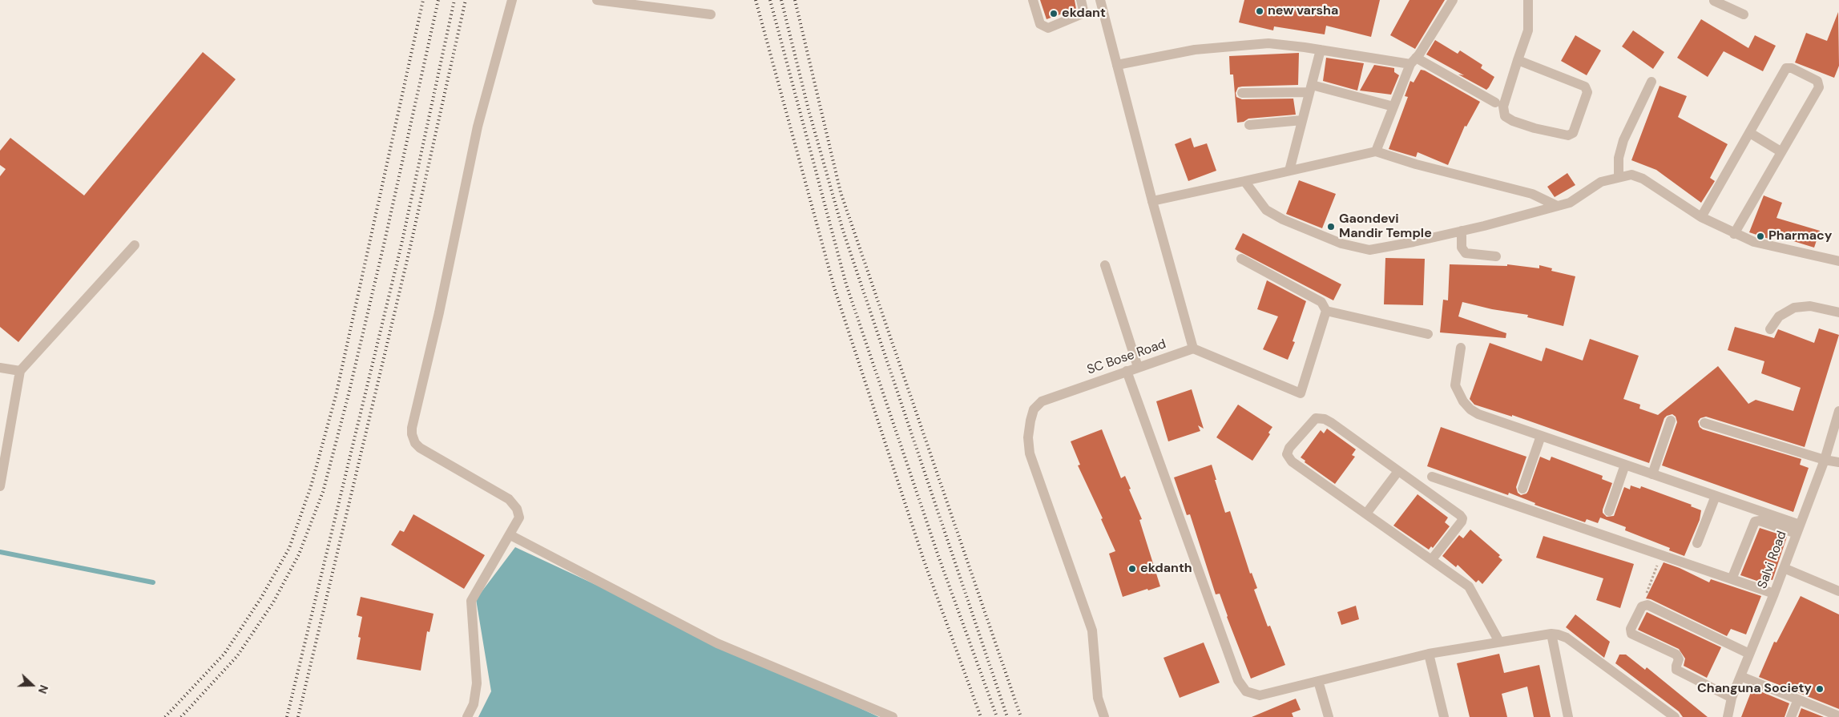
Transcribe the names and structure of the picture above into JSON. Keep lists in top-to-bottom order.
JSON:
{
  "streets": {
    "street": ["SC Bose Road", "Salvi Road"]
  },
  "places": [
    "new varsha",
    "ekdant",
    "Gaondevi Mandir Temple",
    "Pharmacy",
    "ekdanth",
    "Changuna Society"
  ],
  "north": "right"
}
